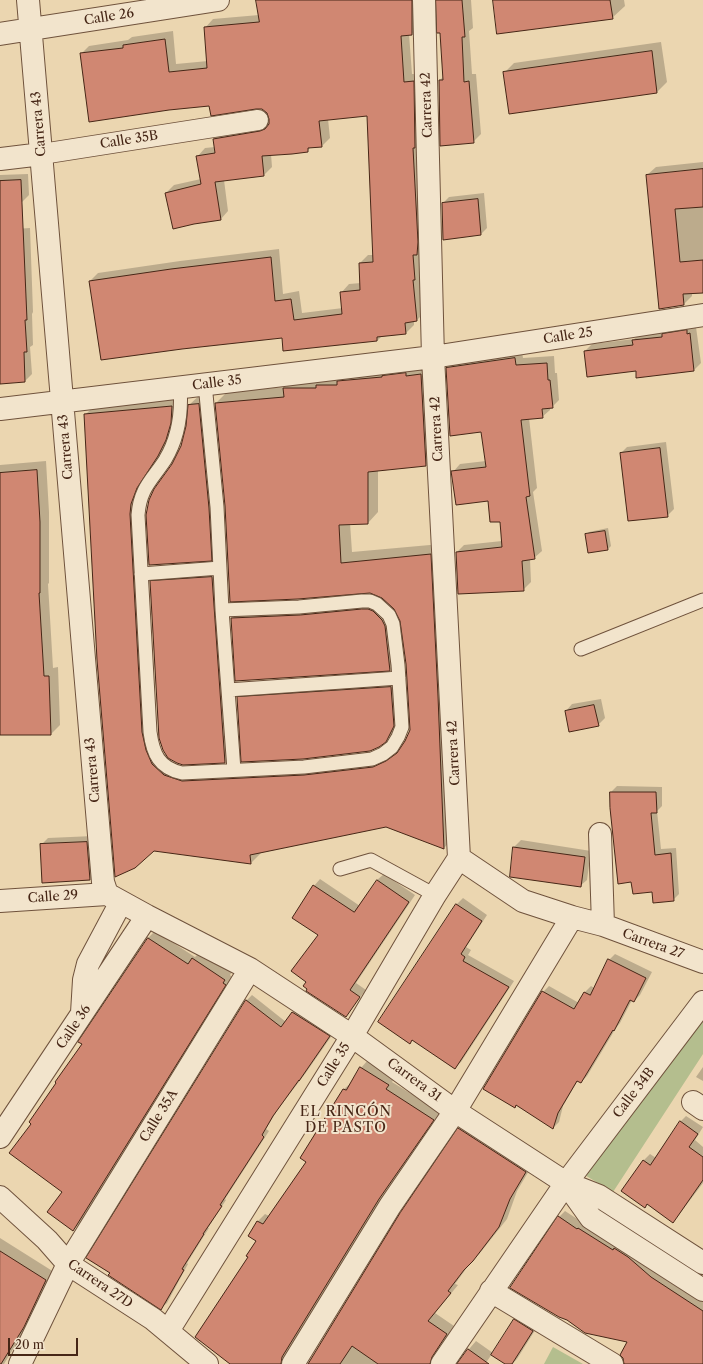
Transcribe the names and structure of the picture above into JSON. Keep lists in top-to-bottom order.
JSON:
{
  "streets": {
    "street": [
      "Calle 26",
      "Carrera 42",
      "Carrera 43",
      "Calle 35B",
      "Calle 25",
      "Calle 35",
      "Calle 29",
      "Carrera 27",
      "Calle 36",
      "Carrera 31",
      "Calle 34B",
      "Calle 35A",
      "Carrera 27D"
    ]
  },
  "crossings": [
    ["Calle 26", "Carrera 43"],
    ["Carrera 42", "Calle 25"],
    ["Carrera 42", "Calle 35"],
    ["Carrera 42", "Carrera 27"],
    ["Carrera 43", "Calle 35B"],
    ["Carrera 43", "Calle 35"],
    ["Carrera 43", "Calle 29"],
    ["Carrera 43", "Carrera 31"],
    ["Calle 25", "Calle 35"],
    ["Calle 35", "Carrera 27"],
    ["Calle 35", "Carrera 31"],
    ["Calle 35", "Carrera 27D"],
    ["Calle 29", "Carrera 31"],
    ["Calle 36", "Carrera 31"],
    ["Carrera 31", "Calle 34B"],
    ["Carrera 31", "Calle 35A"],
    ["Calle 35A", "Carrera 27D"]
  ],
  "districts": ["EL RINCÓN DE PASTO"],
  "scale_bar": "20 m"
}
